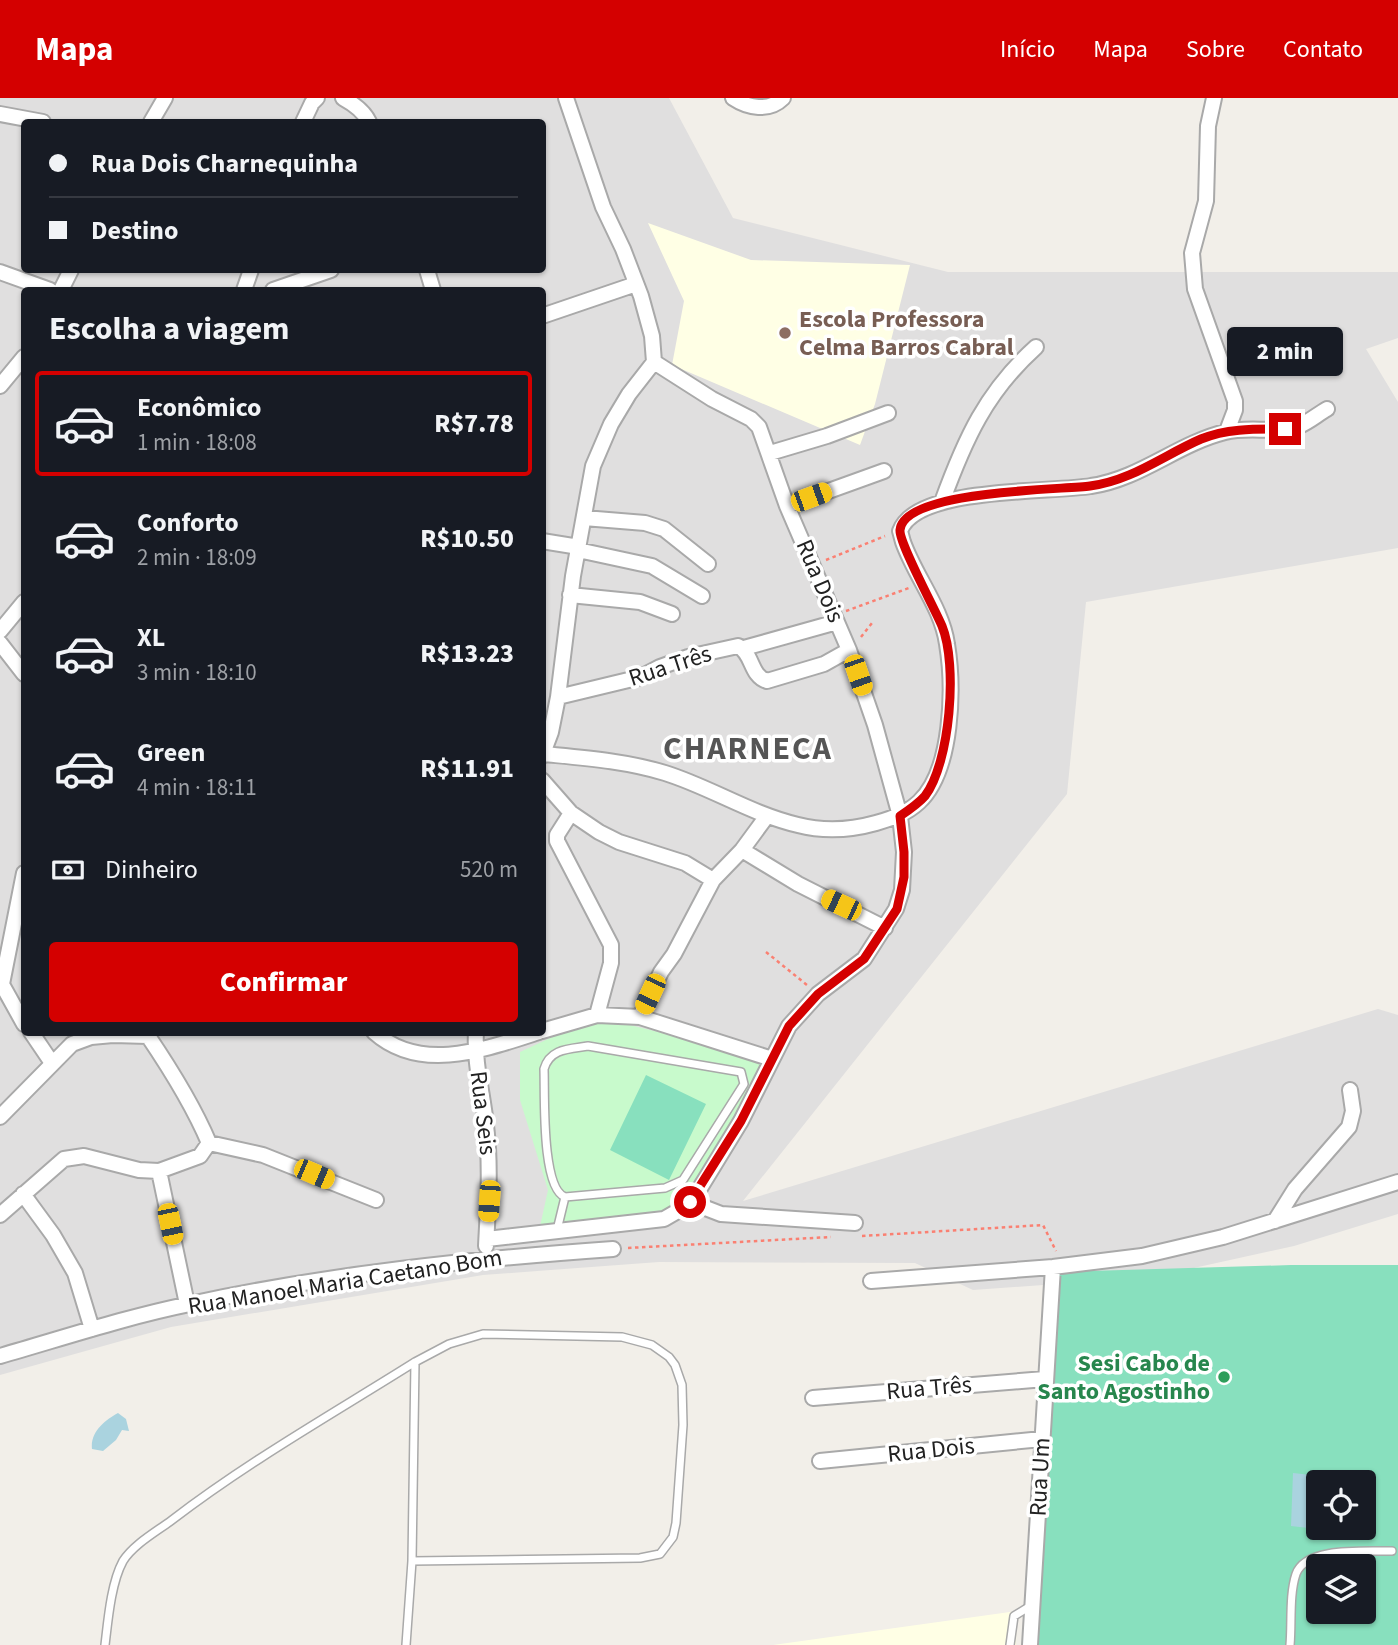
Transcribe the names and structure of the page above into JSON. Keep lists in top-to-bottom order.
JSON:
{
  "streets": {
    "street": [
      "Rua Dois",
      "Rua Três",
      "Rua Seis",
      "Rua Manoel Maria Caetano Bom",
      "Rua Um"
    ]
  },
  "crossings": [
    ["Rua Dois", "Rua Três"],
    ["Rua Dois", "Rua Um"],
    ["Rua Três", "Rua Um"],
    ["Rua Seis", "Rua Manoel Maria Caetano Bom"]
  ],
  "districts": ["CHARNECA"],
  "places": ["Escola Professora Celma Barros Cabral", "Sesi Cabo de Santo Agostinho"],
  "page": {
    "header": "Mapa",
    "nav": [
      "Início",
      "Mapa",
      "Sobre",
      "Contato"
    ],
    "banner": ["Rua Dois Charnequinha", "Destino"],
    "heading": "Escolha a viagem",
    "bubble": "2 min",
    "list": [
      {
        "name": "Econômico",
        "note": "1 min · 18:08",
        "value": "R$7.78"
      },
      {
        "name": "Conforto",
        "note": "2 min · 18:09",
        "value": "R$10.50"
      },
      {
        "name": "XL",
        "note": "3 min · 18:10",
        "value": "R$13.23"
      },
      {
        "name": "Green",
        "note": "4 min · 18:11",
        "value": "R$11.91"
      }
    ],
    "pay": ["Dinheiro", "520 m"],
    "buttons": "Confirmar"
  }
}
